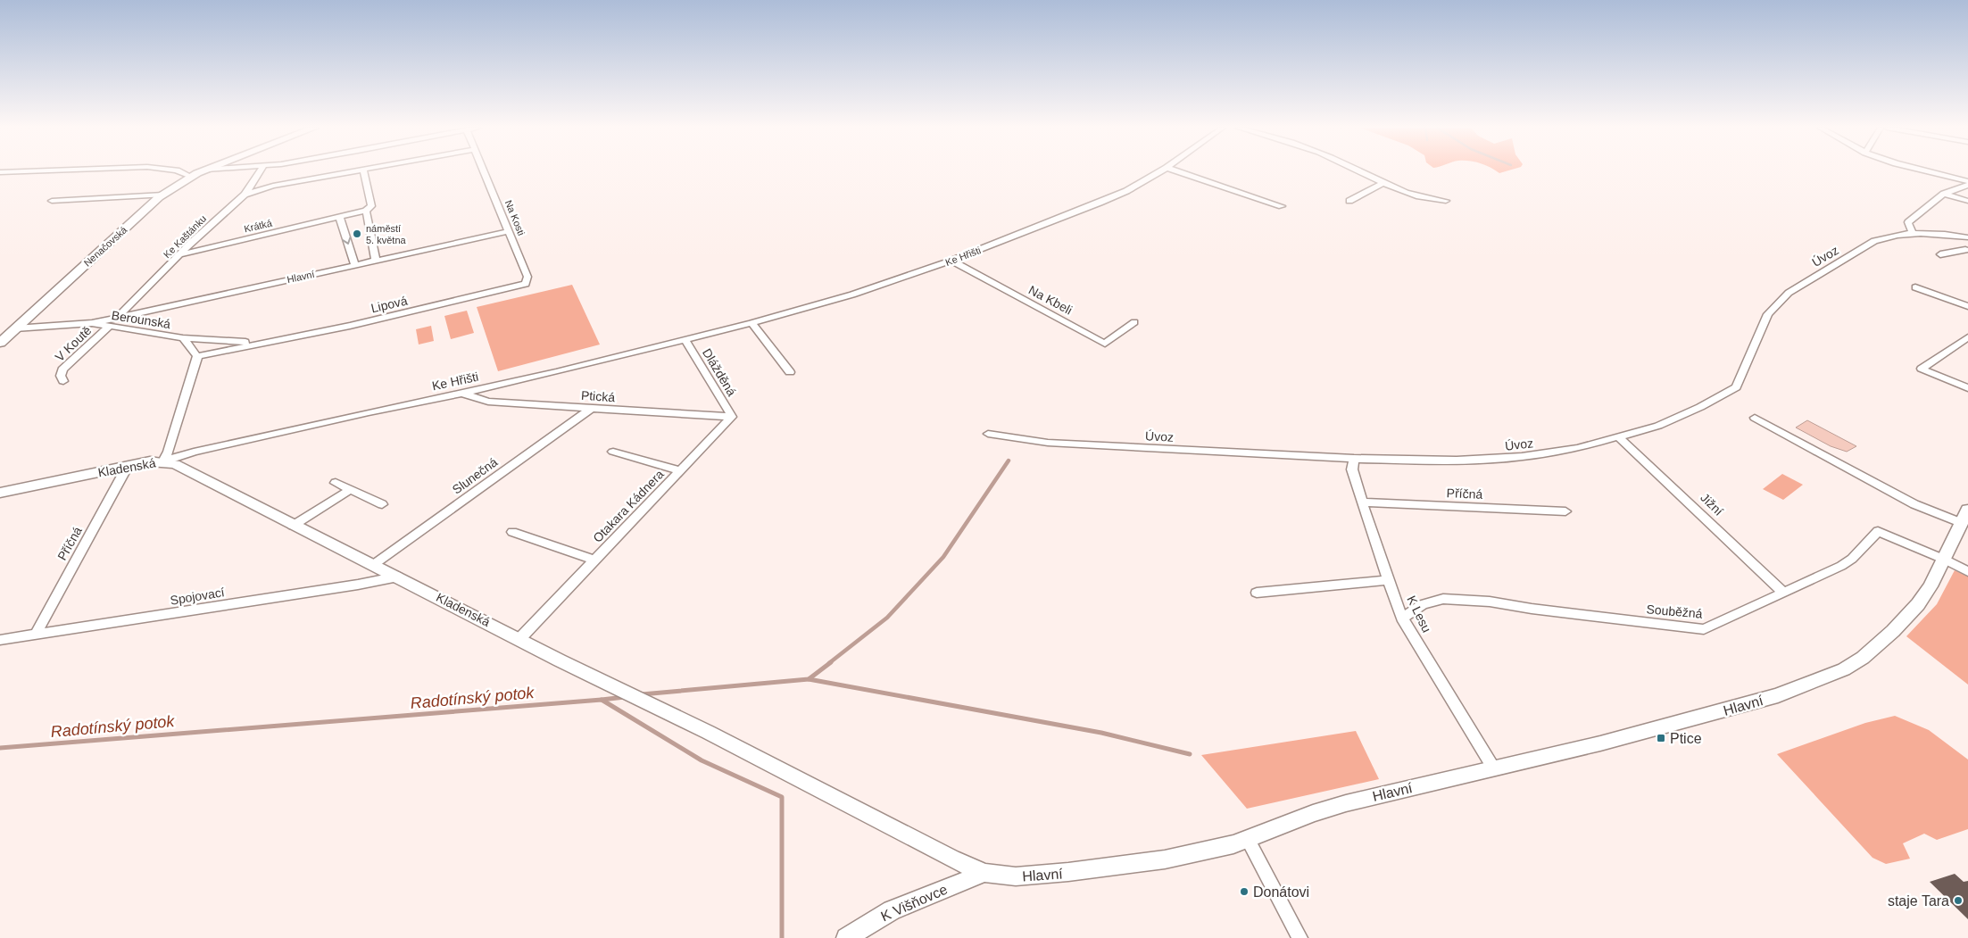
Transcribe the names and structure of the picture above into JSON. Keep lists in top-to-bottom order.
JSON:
{
  "streets": {
    "main road": [
      "Nenačovská",
      "Hlavní",
      "Kladenská",
      "K Višňovce"
    ],
    "street": [
      "Na Kosti",
      "Krátká",
      "Ke Kaštánku",
      "Ke Hřišti",
      "Úvoz",
      "Na Kbeli",
      "Lipová",
      "Berounská",
      "V Koutě",
      "Dlážděná",
      "Ptická",
      "Slunečná",
      "Příčná",
      "Jižní",
      "Otakara Kádnera",
      "Spojovací",
      "Souběžná",
      "K Lesu"
    ]
  },
  "crossings": [
    ["Na Kosti", "Hlavní"],
    ["Na Kosti", "Lipová"],
    ["Krátká", "Ke Kaštánku"],
    ["Ke Kaštánku", "Hlavní"],
    ["Nenačovská", "Berounská"],
    ["Ke Hřišti", "Na Kbeli"],
    ["Ke Hřišti", "Dlážděná"],
    ["Ke Hřišti", "Ptická"],
    ["Ke Hřišti", "Kladenská"],
    ["Úvoz", "Jižní"],
    ["Úvoz", "K Lesu"],
    ["Hlavní", "Berounská"],
    ["Hlavní", "Kladenská"],
    ["Hlavní", "Souběžná"],
    ["Hlavní", "K Lesu"],
    ["Hlavní", "K Višňovce"],
    ["Lipová", "Berounská"],
    ["Berounská", "V Koutě"],
    ["Dlážděná", "Ptická"],
    ["Dlážděná", "Otakara Kádnera"],
    ["Ptická", "Slunečná"],
    ["Ptická", "Otakara Kádnera"],
    ["Kladenská", "Slunečná"],
    ["Kladenská", "Příčná"],
    ["Kladenská", "Otakara Kádnera"],
    ["Kladenská", "Spojovací"],
    ["Příčná", "Spojovací"],
    ["Příčná", "K Lesu"],
    ["Jižní", "Souběžná"],
    ["Souběžná", "K Lesu"]
  ],
  "water": ["Radotínský potok"],
  "places": {
    "other": ["náměstí 5. května", "Donátovi", "staje Tara"],
    "transit": ["Ptice"]
  }
}
